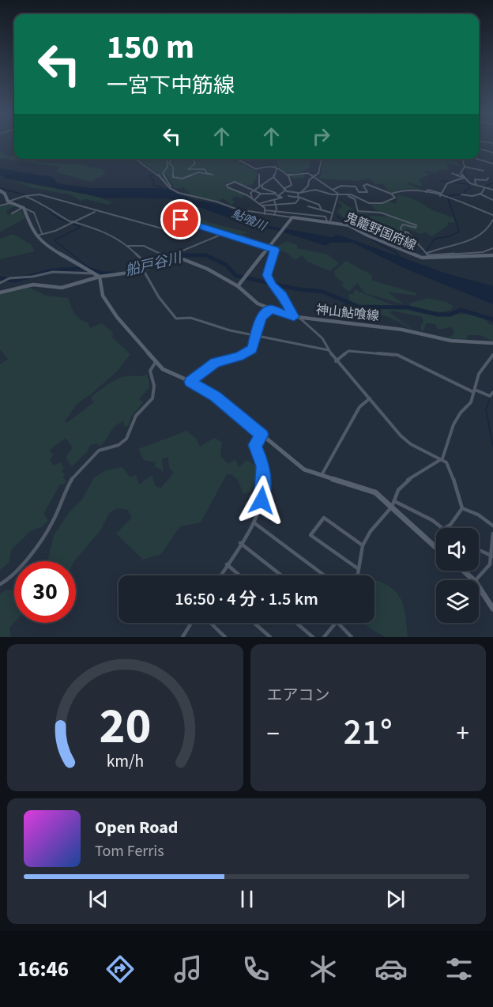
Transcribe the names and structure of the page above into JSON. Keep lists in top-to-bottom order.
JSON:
{
  "streets": {
    "main road": ["鬼籠野国府線", "神山鮎喰線"]
  },
  "water": ["鮎喰川", "船戸谷川"],
  "page": {
    "turn": ["150 m", "一宮下中筋線"],
    "limit": "30",
    "trip": "16:50 · 4 分 · 1.5 km",
    "tile": "エアコン",
    "heat": ["−", "21°", "+"],
    "song": ["Open Road", "Tom Ferris"],
    "tabs": "16:46",
    "gauge": ["20", "km/h"]
  }
}
